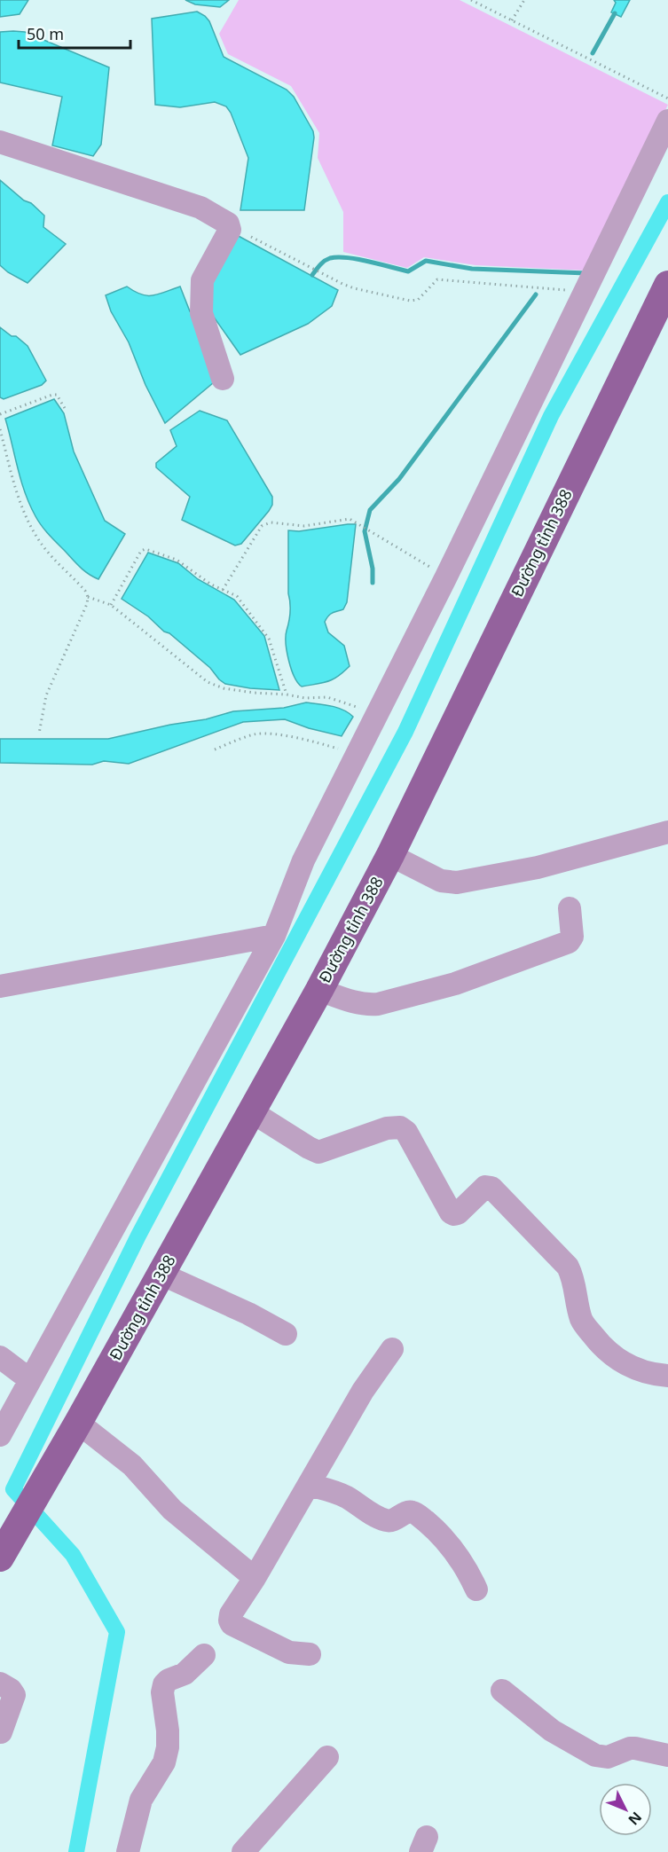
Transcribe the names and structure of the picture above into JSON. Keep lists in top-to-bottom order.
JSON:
{
  "streets": {
    "main road": ["Đường tỉnh 388"]
  },
  "scale_bar": "50 m",
  "north": "bottom right"
}
